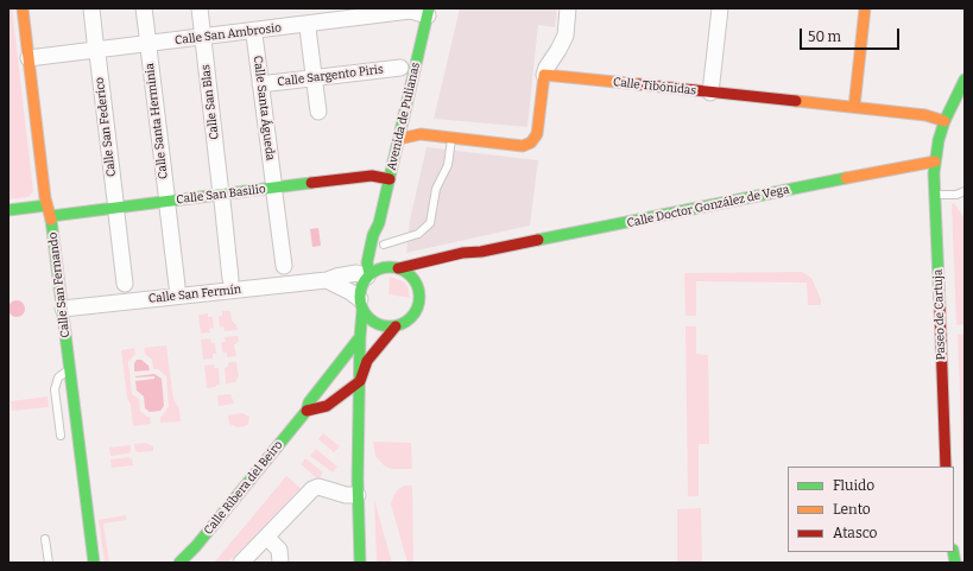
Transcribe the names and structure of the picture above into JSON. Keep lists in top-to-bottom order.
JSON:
{
  "streets": {
    "main road": [
      "Calle Tibónidas",
      "Avenida de Pulianas",
      "Calle San Basilio",
      "Calle Doctor González de Vega",
      "Calle San Fernando",
      "Paseo de Cartuja",
      "Calle Ribera del Beiro"
    ],
    "street": [
      "Calle San Ambrosio",
      "Calle Sargento Piris",
      "Calle San Blas",
      "Calle Santa Águeda",
      "Calle Santa Herminia",
      "Calle San Federico",
      "Calle San Fermín"
    ]
  },
  "crossings": [
    ["Calle San Ambrosio", "Calle San Blas"],
    ["Calle San Ambrosio", "Avenida de Pulianas"],
    ["Calle San Ambrosio", "Calle San Fernando"],
    ["Calle Sargento Piris", "Calle Santa Águeda"],
    ["Calle Tibónidas", "Paseo de Cartuja"],
    ["Calle San Blas", "Calle San Basilio"],
    ["Avenida de Pulianas", "Calle San Basilio"],
    ["Avenida de Pulianas", "Calle Doctor González de Vega"],
    ["Avenida de Pulianas", "Calle San Fermín"],
    ["Calle San Basilio", "Calle San Fernando"],
    ["Calle Doctor González de Vega", "Calle San Fermín"],
    ["Calle Doctor González de Vega", "Paseo de Cartuja"],
    ["Calle San Fernando", "Calle San Fermín"]
  ],
  "legend": ["Fluido", "Lento", "Atasco"],
  "scale_bar": "50 m"
}
